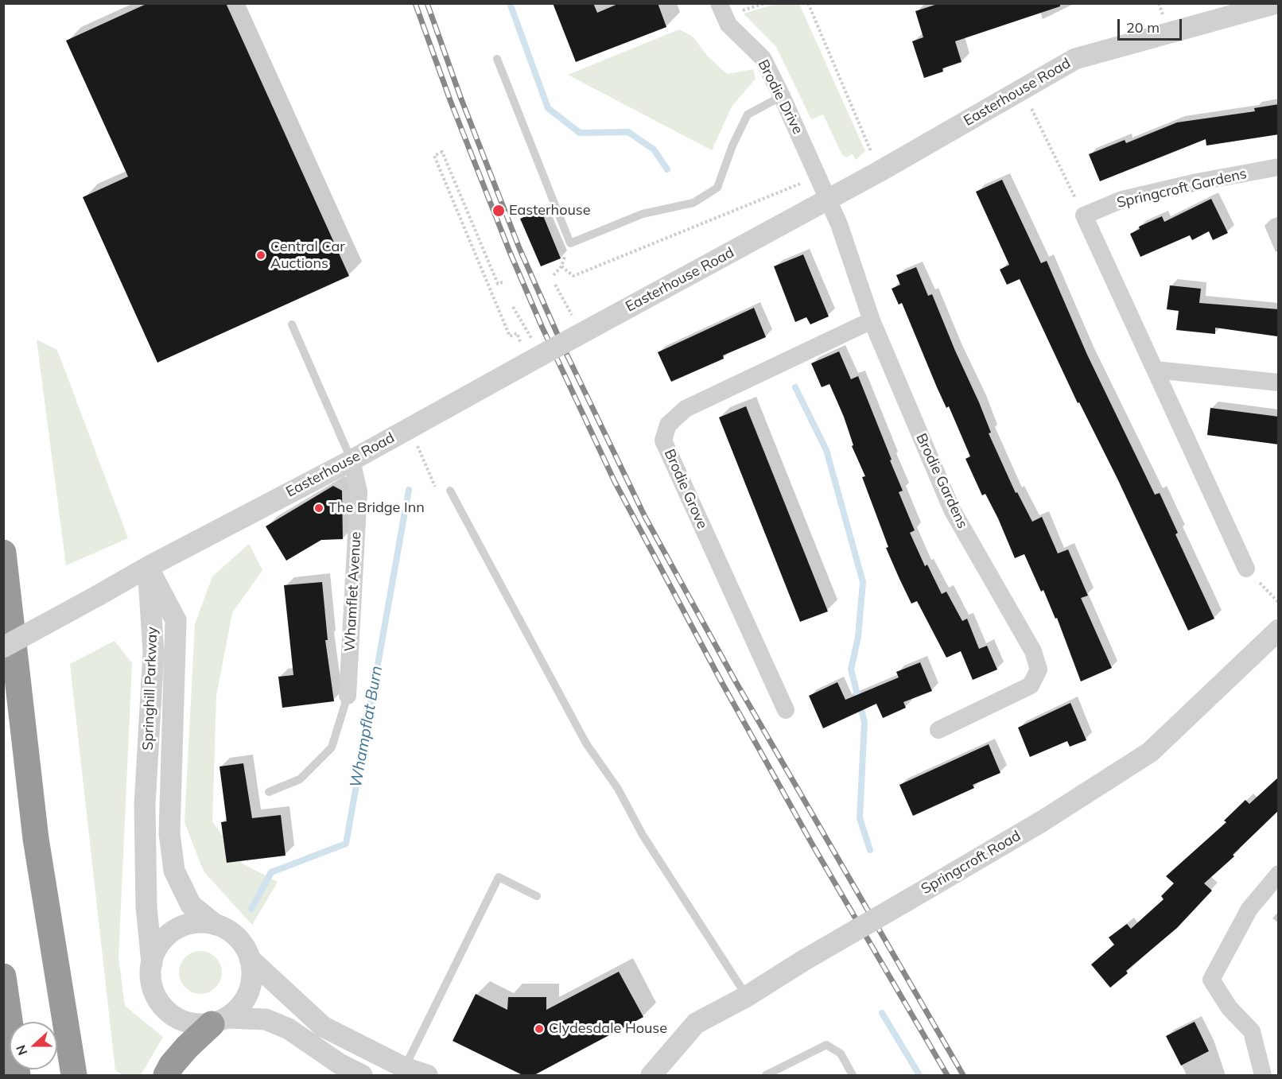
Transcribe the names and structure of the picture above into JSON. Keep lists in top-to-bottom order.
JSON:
{
  "streets": {
    "street": [
      "Easterhouse Road",
      "Brodie Drive",
      "Springcroft Gardens",
      "Brodie Gardens",
      "Brodie Grove",
      "Whamflet Avenue",
      "Springhill Parkway",
      "Springcroft Road"
    ]
  },
  "crossings": [
    ["Easterhouse Road", "Brodie Drive"],
    ["Easterhouse Road", "Brodie Gardens"],
    ["Easterhouse Road", "Whamflet Avenue"],
    ["Easterhouse Road", "Springhill Parkway"],
    ["Brodie Drive", "Brodie Gardens"],
    ["Brodie Gardens", "Brodie Grove"]
  ],
  "water": ["Whampflat Burn"],
  "places": [
    "Easterhouse",
    "Central Car Auctions",
    "The Bridge Inn",
    "Clydesdale House"
  ],
  "scale_bar": "20 m",
  "north": "left"
}
